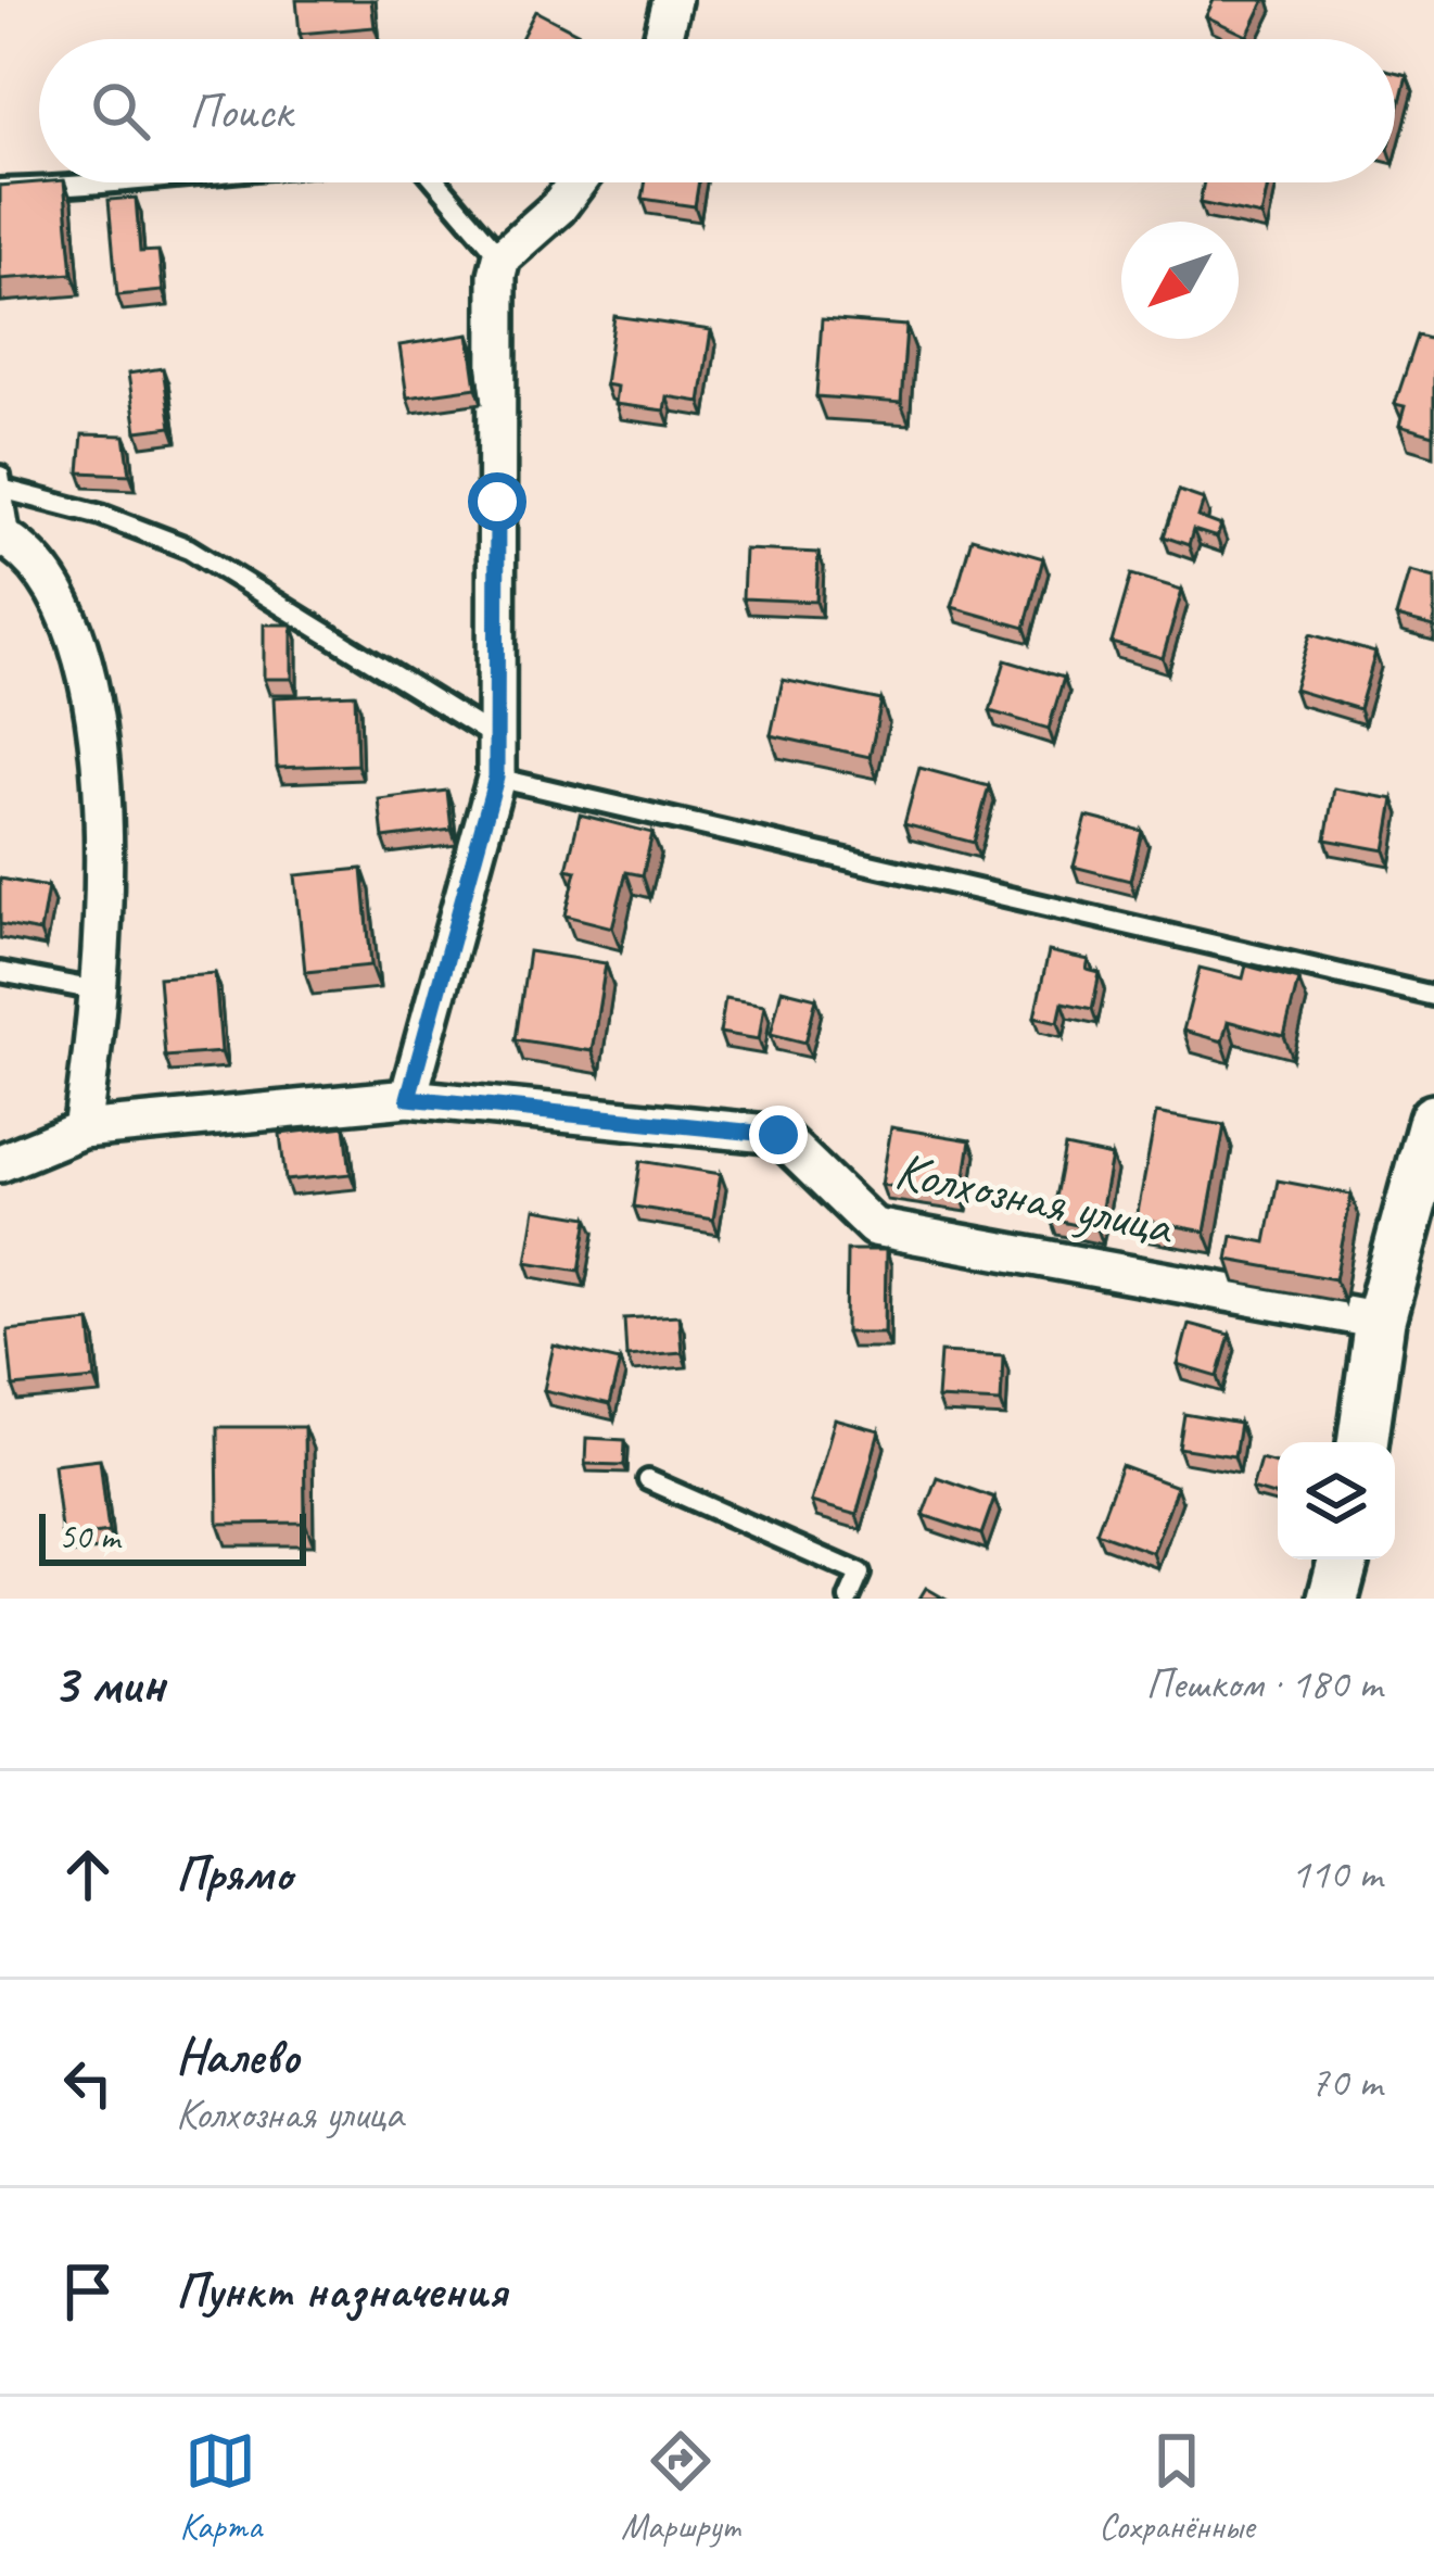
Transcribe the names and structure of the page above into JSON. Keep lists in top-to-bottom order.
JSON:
{
  "streets": {
    "street": ["Колхозная улица"]
  },
  "scale_bar": "50 m",
  "north": "bottom left",
  "page": {
    "search": "Поиск",
    "scale": "50 m",
    "heading": ["3 мин", "Пешком · 180 m"],
    "list": [
      ["Прямо", "110 m"],
      ["Налево", "Колхозная улица", "70 m"],
      "Пункт назначения"
    ],
    "nav": ["Карта", "Маршрут", "Сохранённые"]
  }
}
